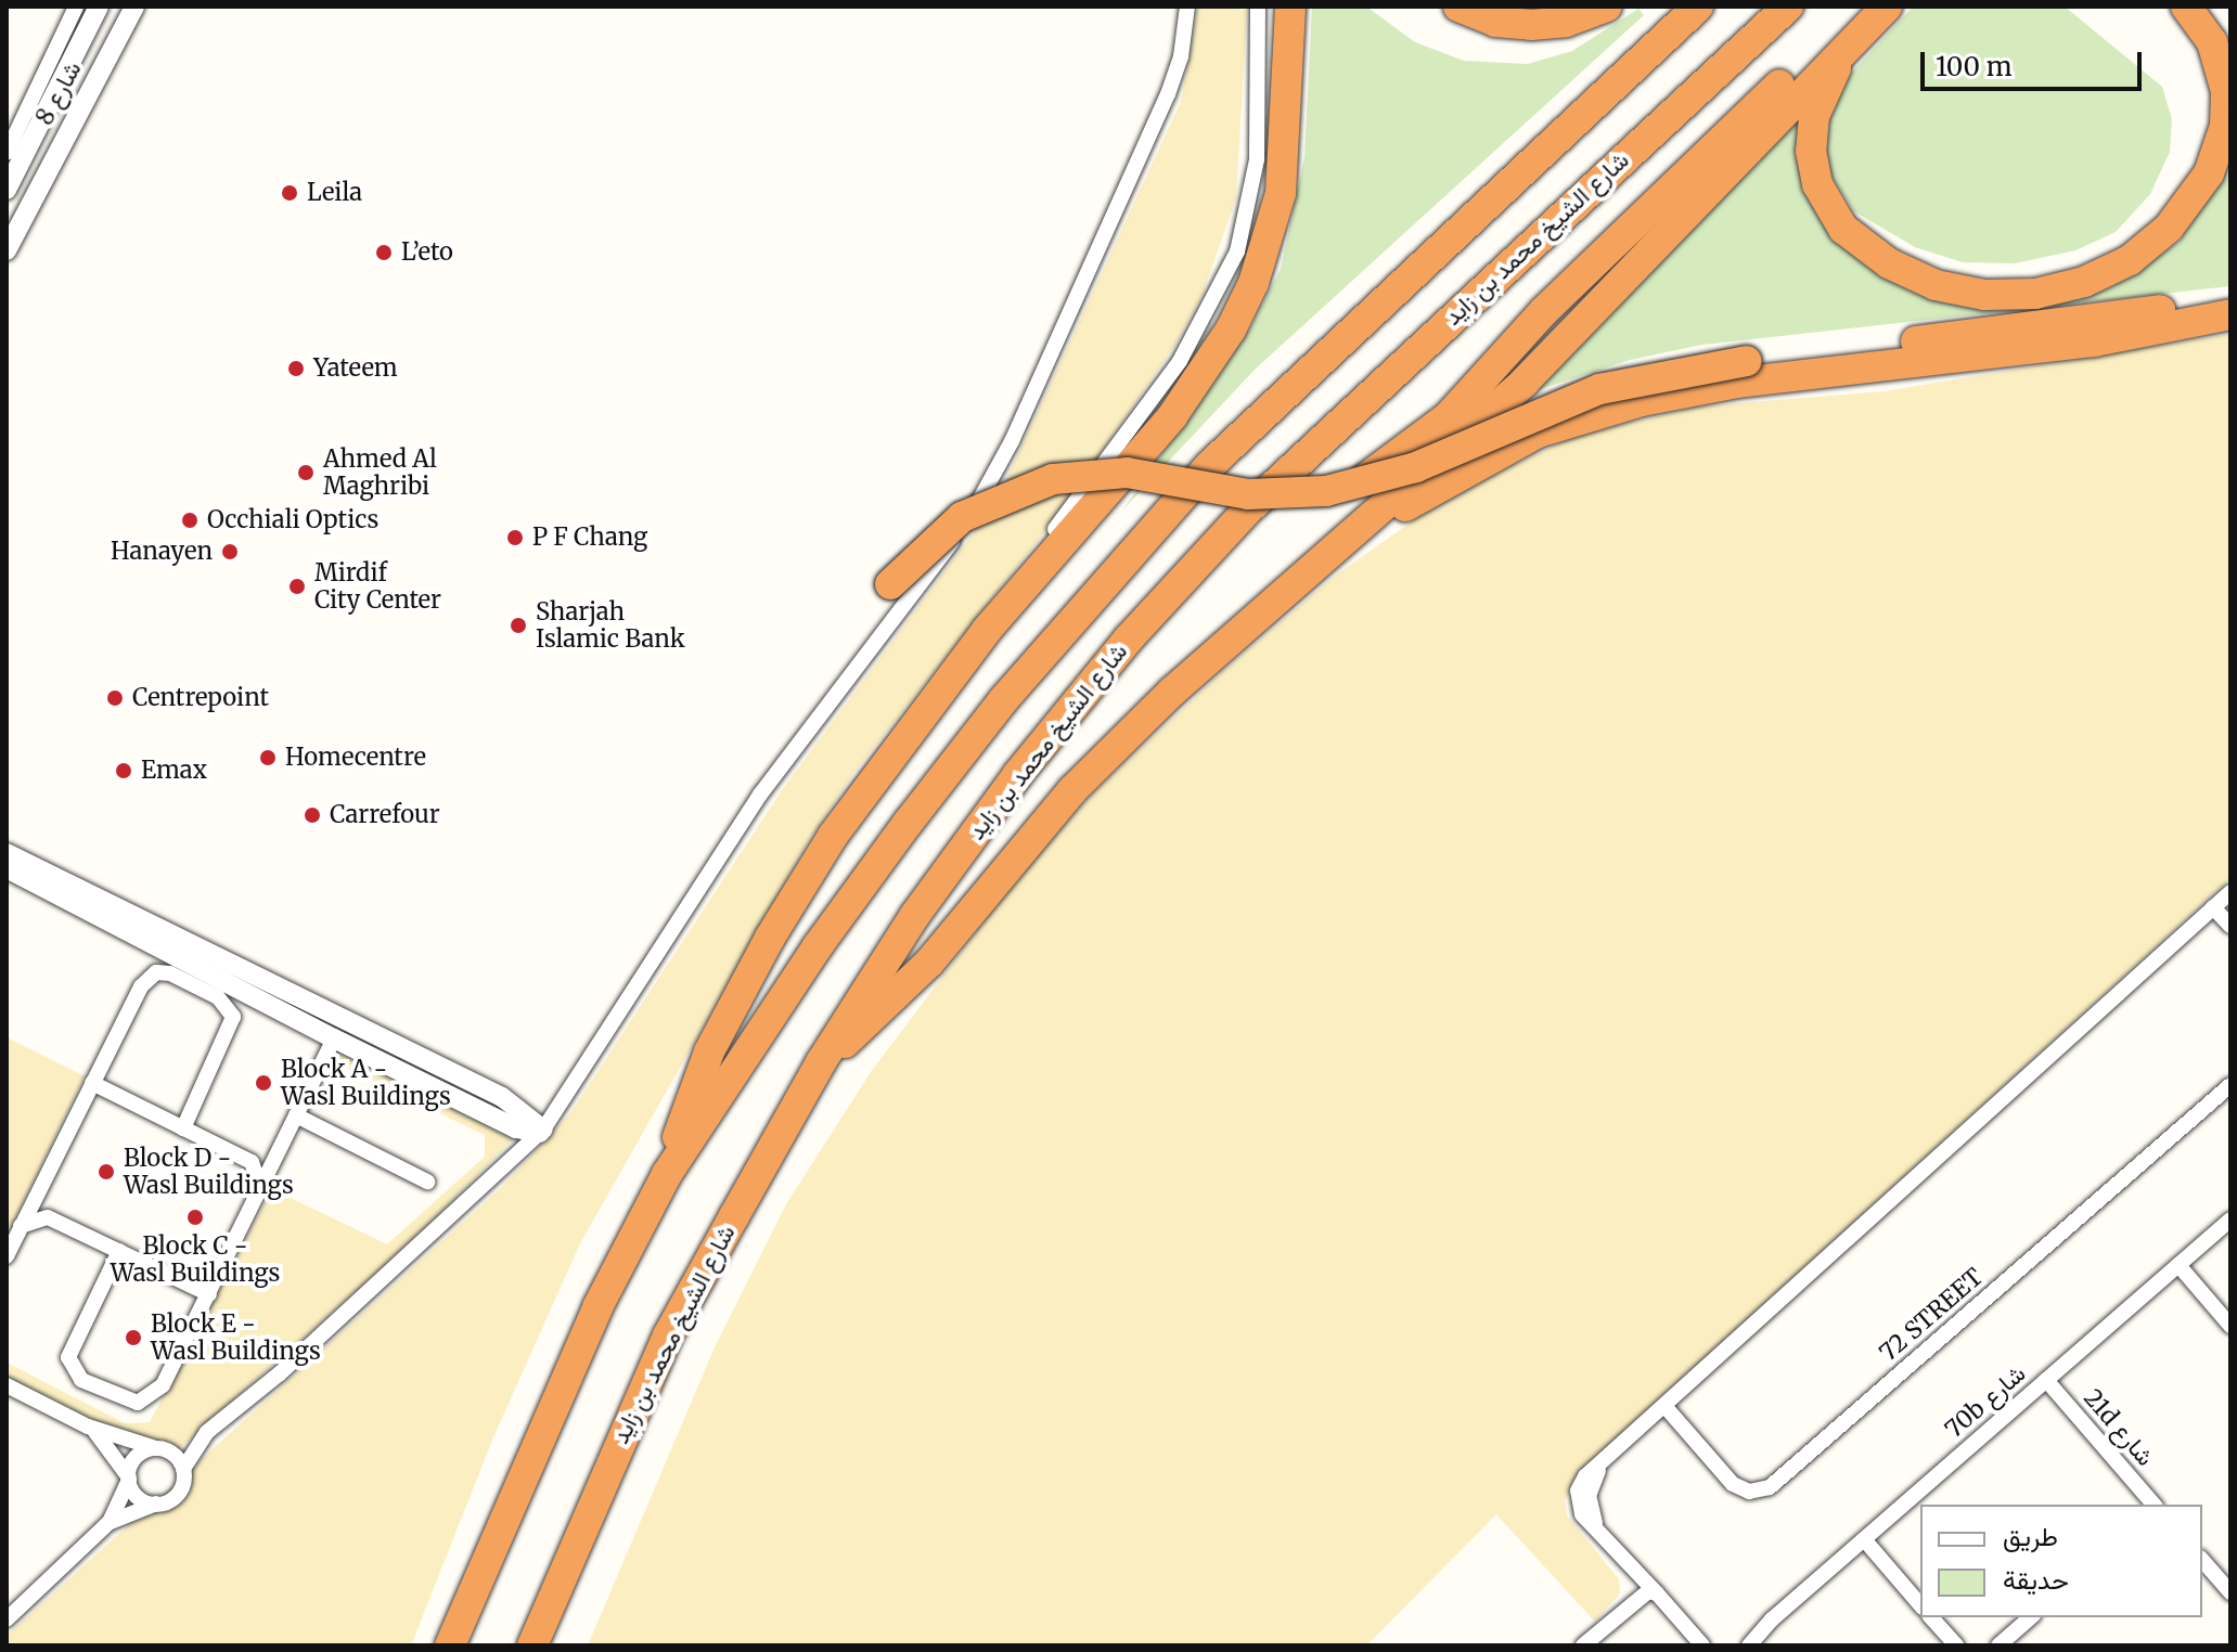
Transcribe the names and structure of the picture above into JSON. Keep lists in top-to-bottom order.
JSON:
{
  "streets": {
    "highway": ["شارع الشيخ محمد بن زايد"],
    "street": [
      "شارع 8",
      "72 STREET",
      "70b شارع",
      "21d شارع"
    ]
  },
  "crossings": [
    ["70b شارع", "21d شارع"]
  ],
  "places": [
    "Leila",
    "L’eto",
    "Yateem",
    "Ahmed Al Maghribi",
    "Occhiali Optics",
    "P F Chang",
    "Hanayen",
    "Mirdif City Center",
    "Sharjah Islamic Bank",
    "Centrepoint",
    "Homecentre",
    "Emax",
    "Carrefour",
    "Block A - Wasl Buildings",
    "Block D - Wasl Buildings",
    "Block C - Wasl Buildings",
    "Block E - Wasl Buildings"
  ],
  "legend": ["طريق", "حديقة"],
  "scale_bar": "100 m"
}
